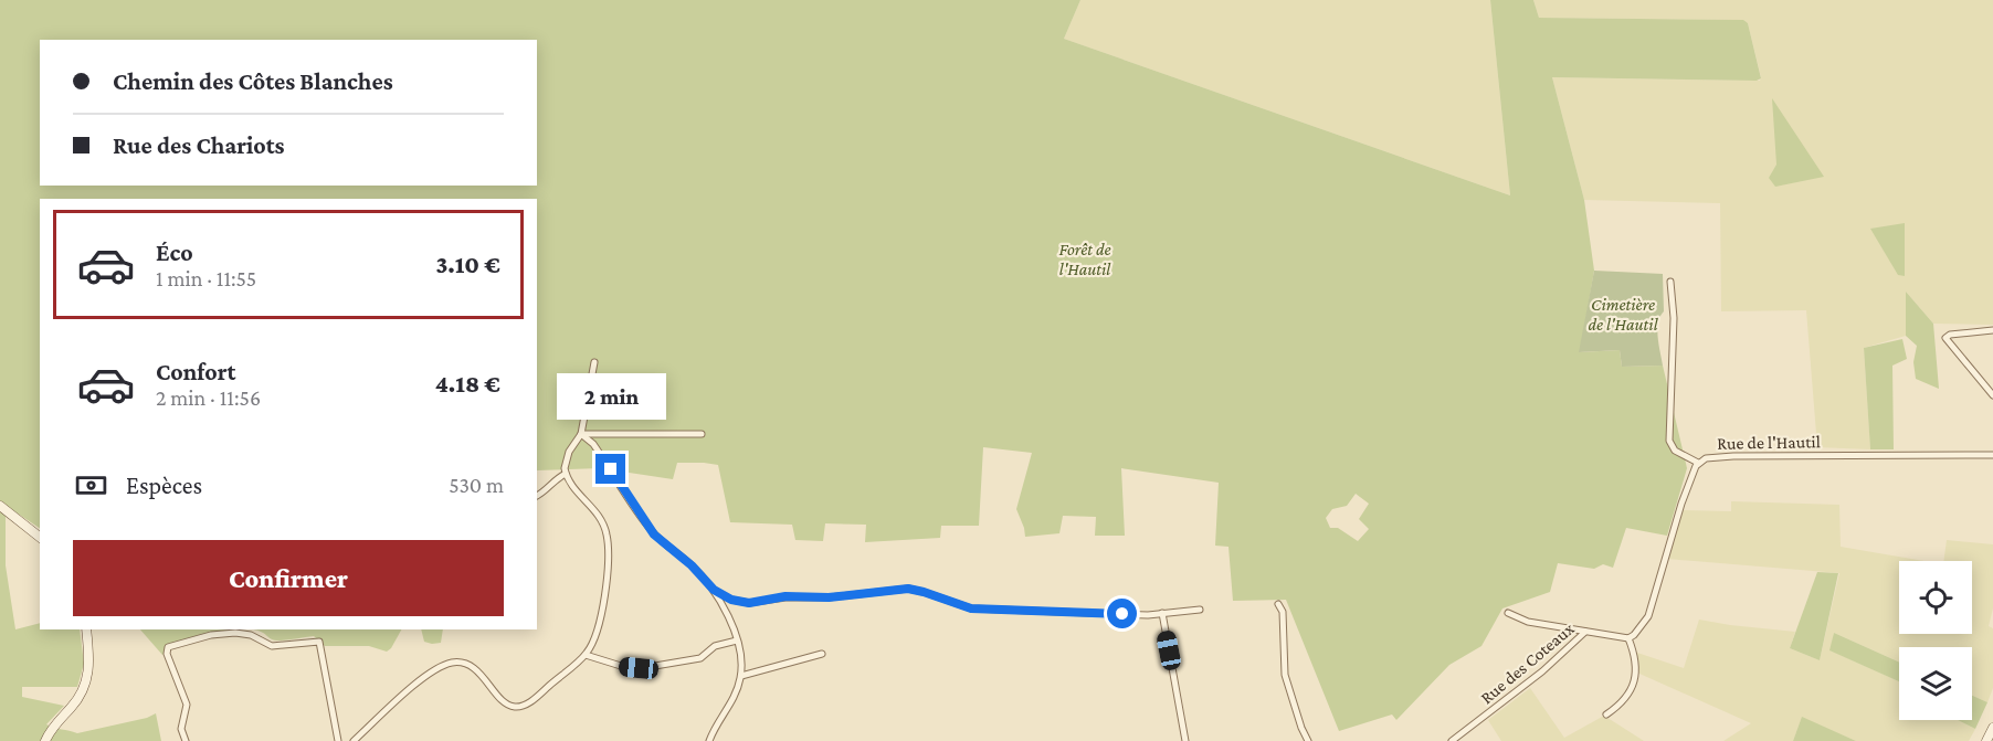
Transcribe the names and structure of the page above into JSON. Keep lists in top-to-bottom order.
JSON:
{
  "streets": {
    "street": ["Rue de l'Hautil", "Rue des Coteaux"]
  },
  "crossings": [
    ["Rue de l'Hautil", "Rue des Coteaux"]
  ],
  "parks": ["Forêt de l'Hautil", "Cimetière de l'Hautil"],
  "page": {
    "banner": ["Chemin des Côtes Blanches", "Rue des Chariots"],
    "list": [
      {
        "name": "Éco",
        "note": "1 min · 11:55",
        "value": "3.10 €"
      },
      {
        "name": "Confort",
        "note": "2 min · 11:56",
        "value": "4.18 €"
      }
    ],
    "bubble": "2 min",
    "pay": ["Espèces", "530 m"],
    "buttons": "Confirmer"
  }
}
